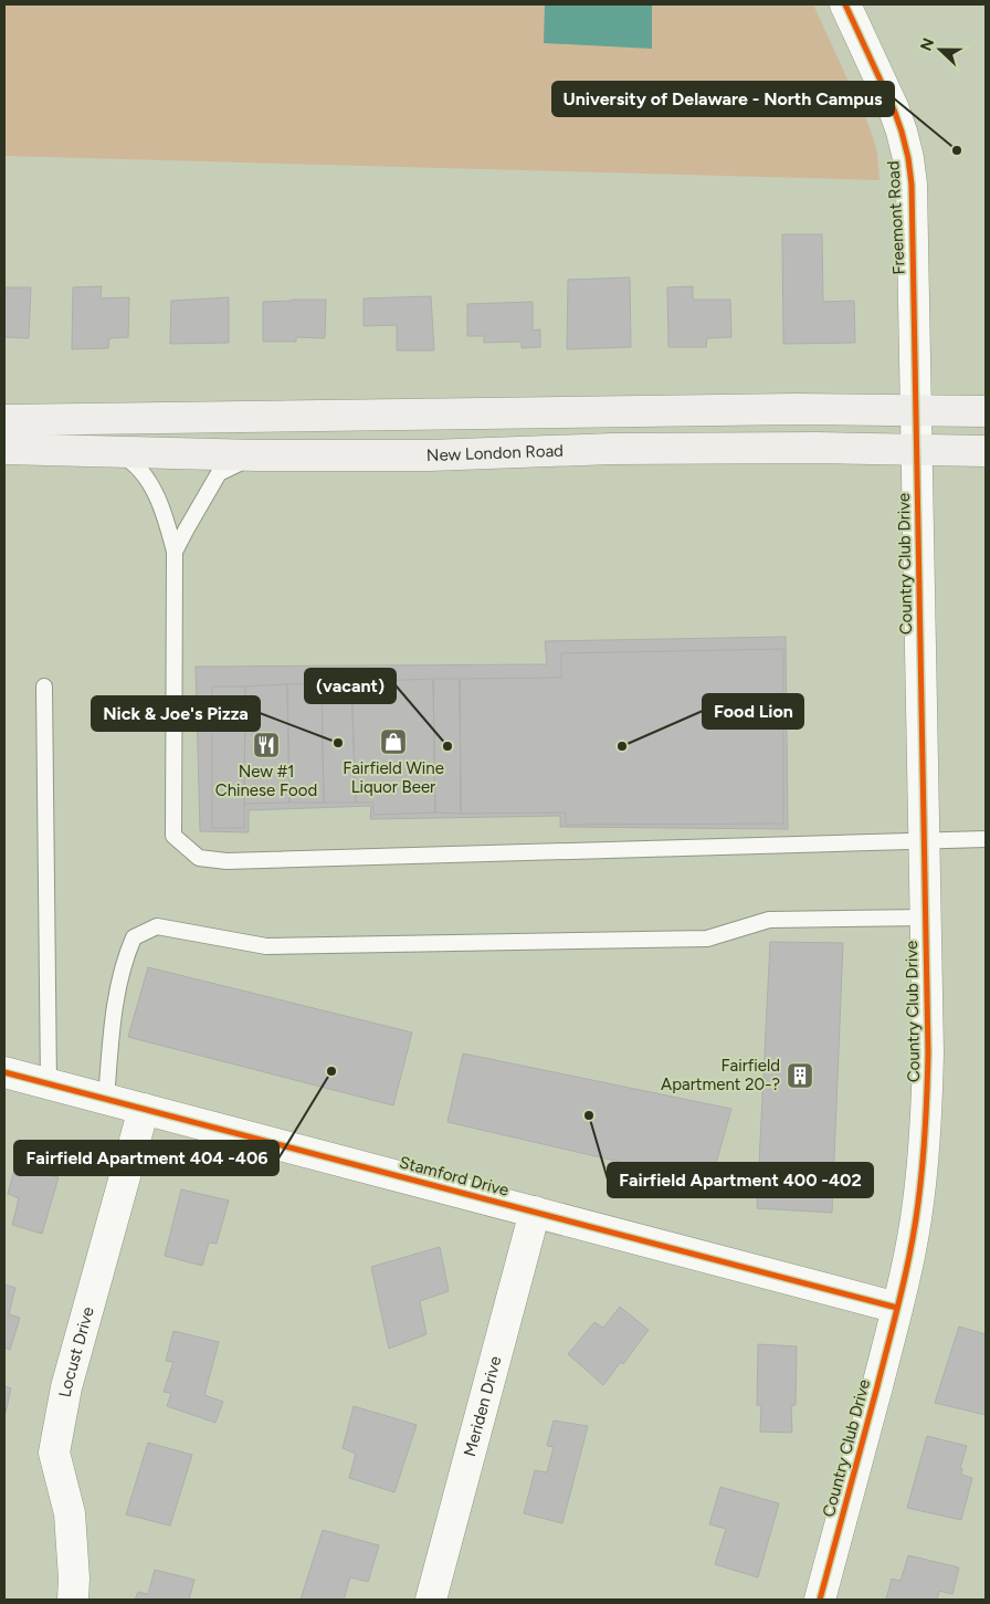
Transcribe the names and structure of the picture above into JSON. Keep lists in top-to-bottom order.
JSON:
{
  "streets": {
    "main road": ["New London Road"],
    "street": [
      "Freemont Road",
      "Country Club Drive",
      "Stamford Drive",
      "Locust Drive",
      "Meriden Drive"
    ]
  },
  "crossings": [
    ["Freemont Road", "Country Club Drive"],
    ["New London Road", "Country Club Drive"],
    ["Country Club Drive", "Stamford Drive"],
    ["Stamford Drive", "Locust Drive"],
    ["Stamford Drive", "Meriden Drive"]
  ],
  "places": {
    "other": [
      "University of Delaware - North Campus",
      "Nick & Joe's Pizza",
      "(vacant)",
      "Food Lion",
      "Fairfield Apartment 404 -406",
      "Fairfield Apartment 400 -402"
    ],
    "shop": ["Fairfield Wine Liquor Beer"],
    "restaurant": ["New #1 Chinese Food"],
    "building": ["Fairfield Apartment 20-?"]
  },
  "north": "left"
}
